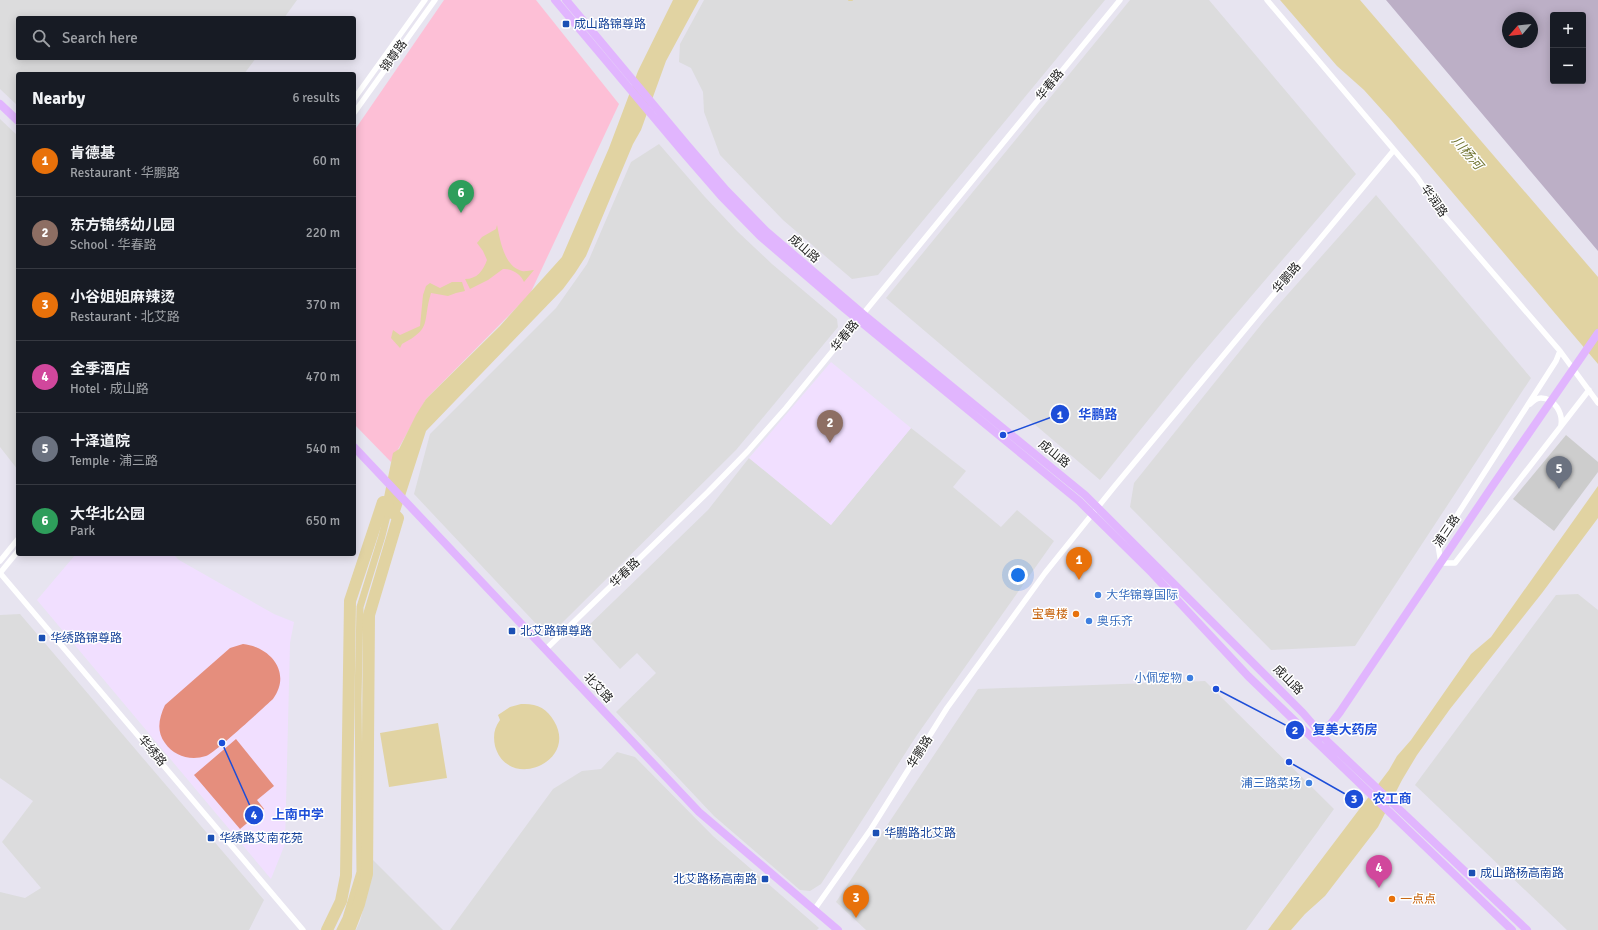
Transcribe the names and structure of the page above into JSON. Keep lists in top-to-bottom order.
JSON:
{
  "streets": {
    "main road": ["成山路", "浦三路", "北艾路"],
    "street": [
      "锦尊路",
      "华春路",
      "华润路",
      "华鹏路",
      "华绣路"
    ]
  },
  "crossings": [
    ["华春路", "成山路"],
    ["华春路", "北艾路"],
    ["华润路", "华鹏路"],
    ["成山路", "华鹏路"],
    ["成山路", "浦三路"],
    ["华鹏路", "北艾路"]
  ],
  "water": ["川杨河"],
  "places": {
    "transit": [
      "成山路锦尊路",
      "北艾路锦尊路",
      "华绣路锦尊路",
      "华鹏路北艾路",
      "华绣路艾南花苑",
      "成山路杨高南路",
      "北艾路杨高南路"
    ],
    "other": [
      "华鹏路",
      "大华锦尊国际",
      "宝粤楼",
      "奥乐齐",
      "小佩宠物",
      "复美大药房",
      "上南中学",
      "农工商",
      "浦三路菜场",
      "一点点"
    ]
  },
  "north": "bottom left",
  "page": {
    "map_buttons": ["+", "−"],
    "search": "Search here",
    "heading": ["Nearby", "6 results"],
    "list": [
      {
        "mark": "1",
        "name": "肯德基",
        "note": "Restaurant · 华鹏路",
        "value": "60 m"
      },
      {
        "mark": "2",
        "name": "东方锦绣幼儿园",
        "note": "School · 华春路",
        "value": "220 m"
      },
      {
        "mark": "3",
        "name": "小谷姐姐麻辣烫",
        "note": "Restaurant · 北艾路",
        "value": "370 m"
      },
      {
        "mark": "4",
        "name": "全季酒店",
        "note": "Hotel · 成山路",
        "value": "470 m"
      },
      {
        "mark": "5",
        "name": "十泽道院",
        "note": "Temple · 浦三路",
        "value": "540 m"
      },
      {
        "mark": "6",
        "name": "大华北公园",
        "note": "Park",
        "value": "650 m"
      }
    ],
    "pins": [
      "6",
      "2",
      "5",
      "1",
      "4",
      "3"
    ]
  }
}
